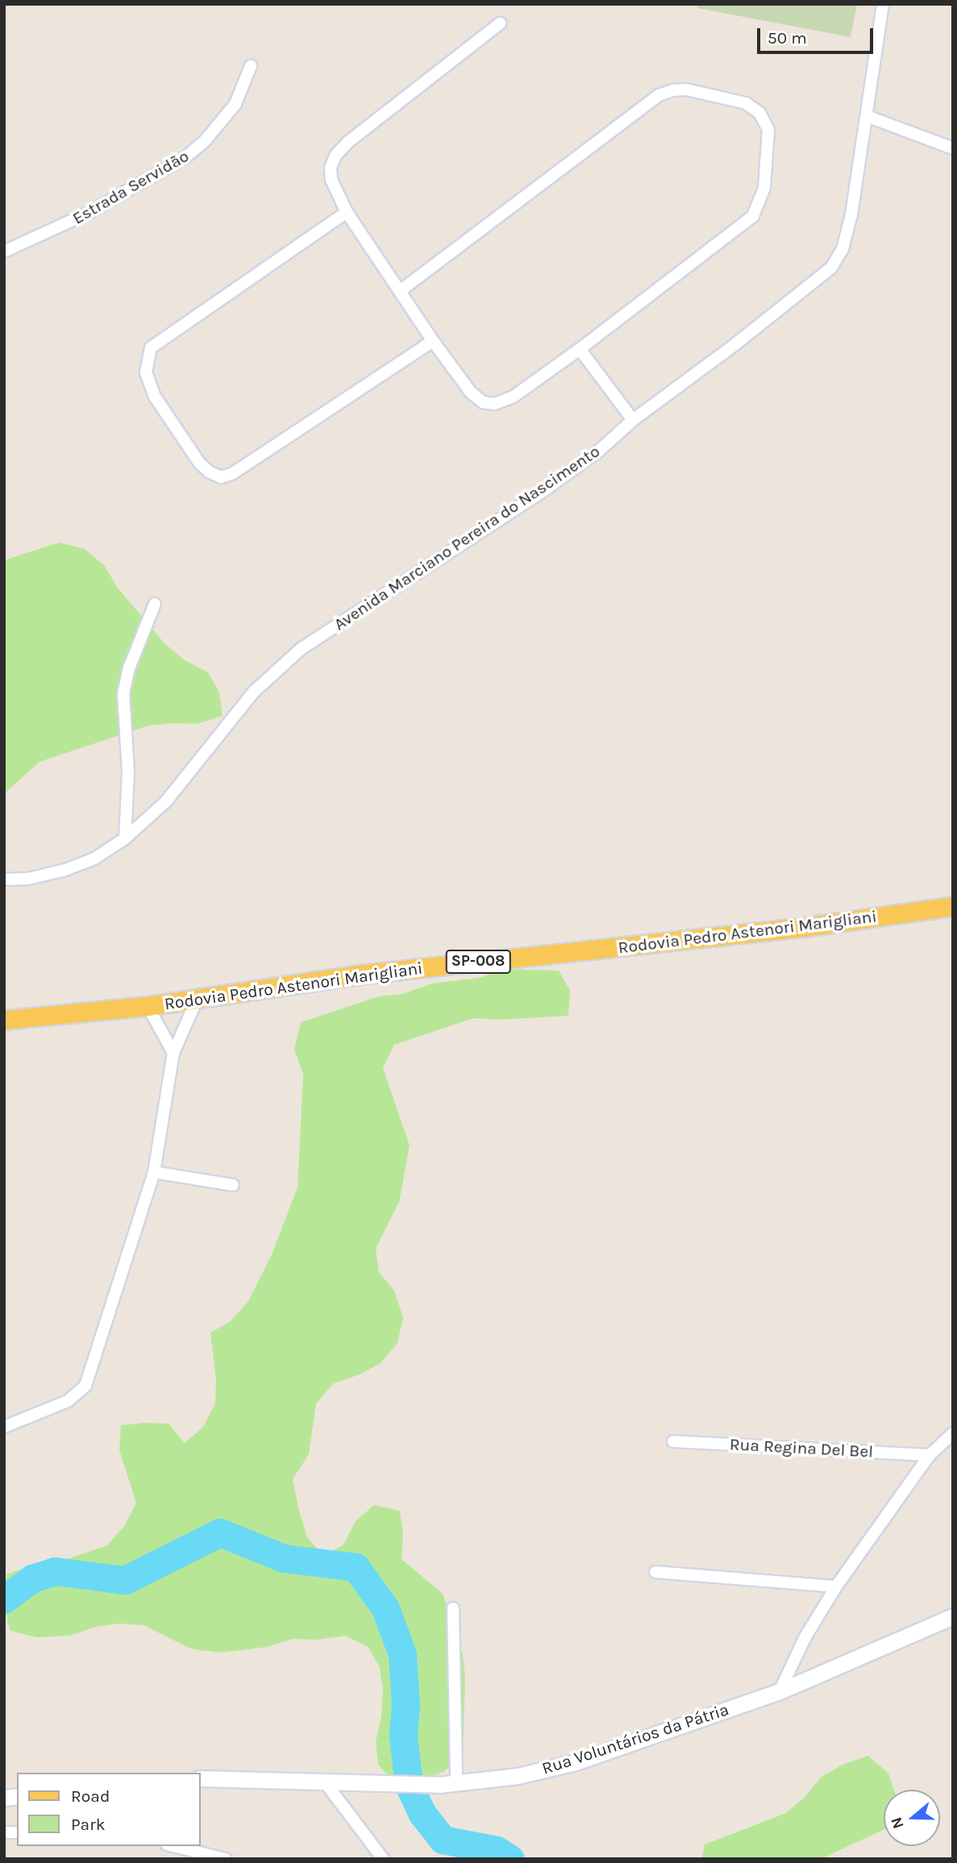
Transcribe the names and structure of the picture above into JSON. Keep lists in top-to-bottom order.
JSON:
{
  "streets": {
    "main road": ["Rodovia Pedro Astenori Marigliani", "SP-008"],
    "street": [
      "Estrada Servidão",
      "Avenida Marciano Pereira do Nascimento",
      "Rua Regina Del Bel",
      "Rua Voluntários da Pátria"
    ]
  },
  "legend": ["Road", "Park"],
  "scale_bar": "50 m",
  "north": "left"
}
